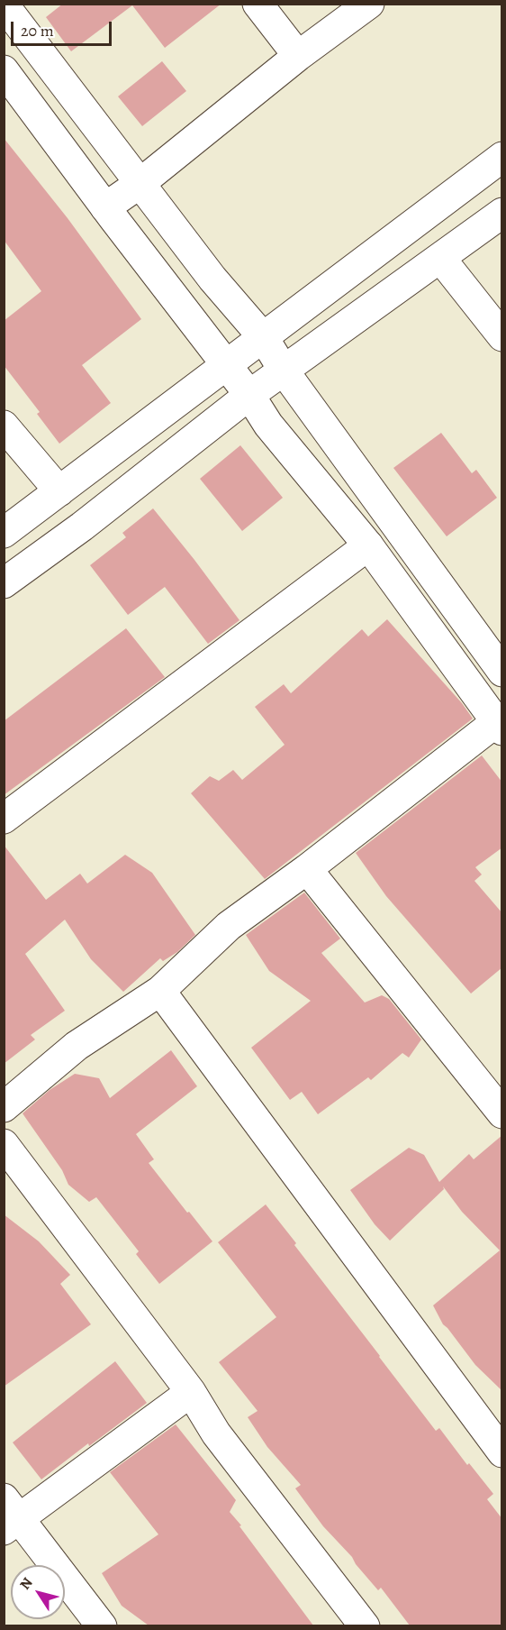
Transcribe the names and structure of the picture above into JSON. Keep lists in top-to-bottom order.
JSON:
{
  "scale_bar": "20 m",
  "north": "top left"
}
